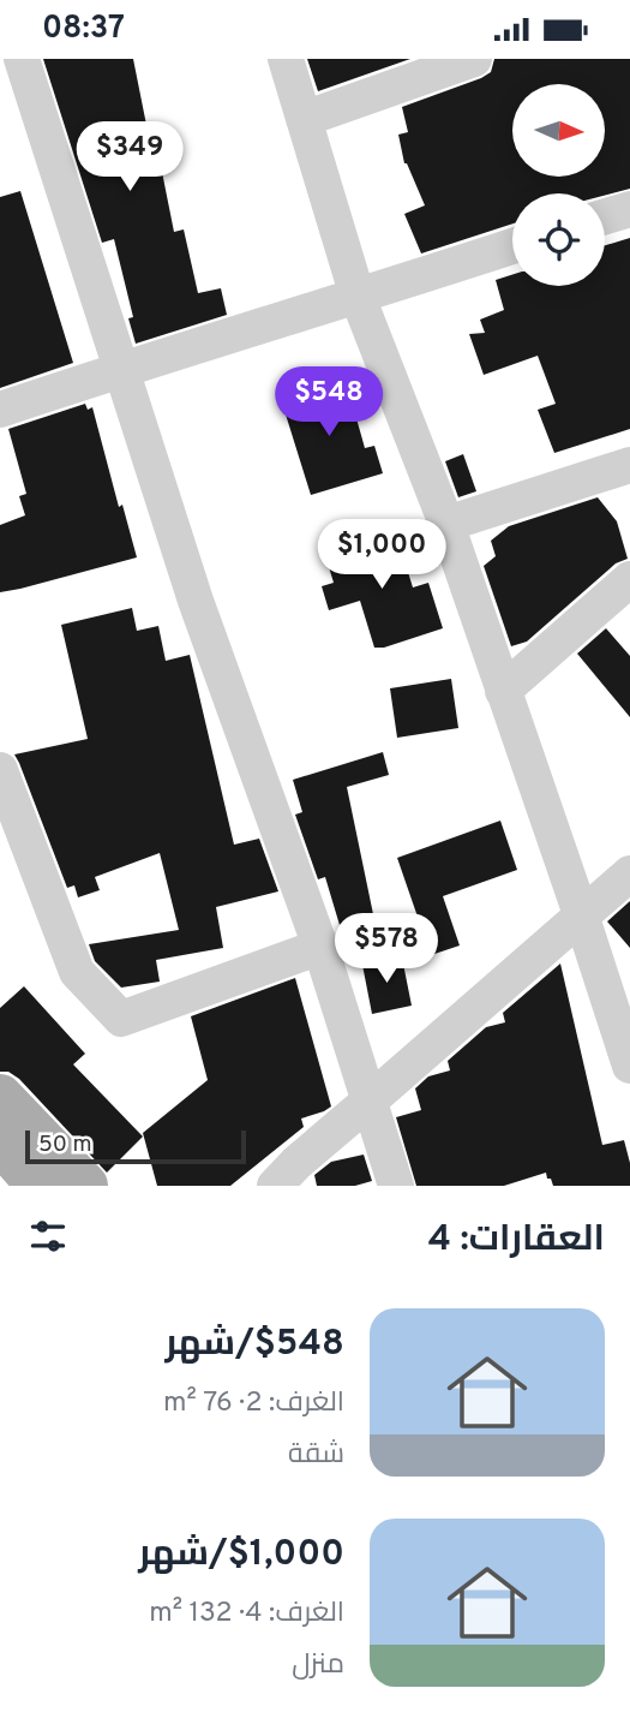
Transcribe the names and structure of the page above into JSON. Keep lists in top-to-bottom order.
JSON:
{
  "scale_bar": "50 m",
  "north": "right",
  "page": {
    "status": "08:37",
    "price": [
      "$349",
      "$548",
      "$1,000",
      "$578"
    ],
    "scale": "50 m",
    "heading": "العقارات: 4",
    "list": [
      {
        "name": "$548/شهر",
        "note": "الغرف: 2 · 76 m² · شقة"
      },
      {
        "name": "$1,000/شهر",
        "note": "الغرف: 4 · 132 m² · منزل"
      }
    ]
  }
}
